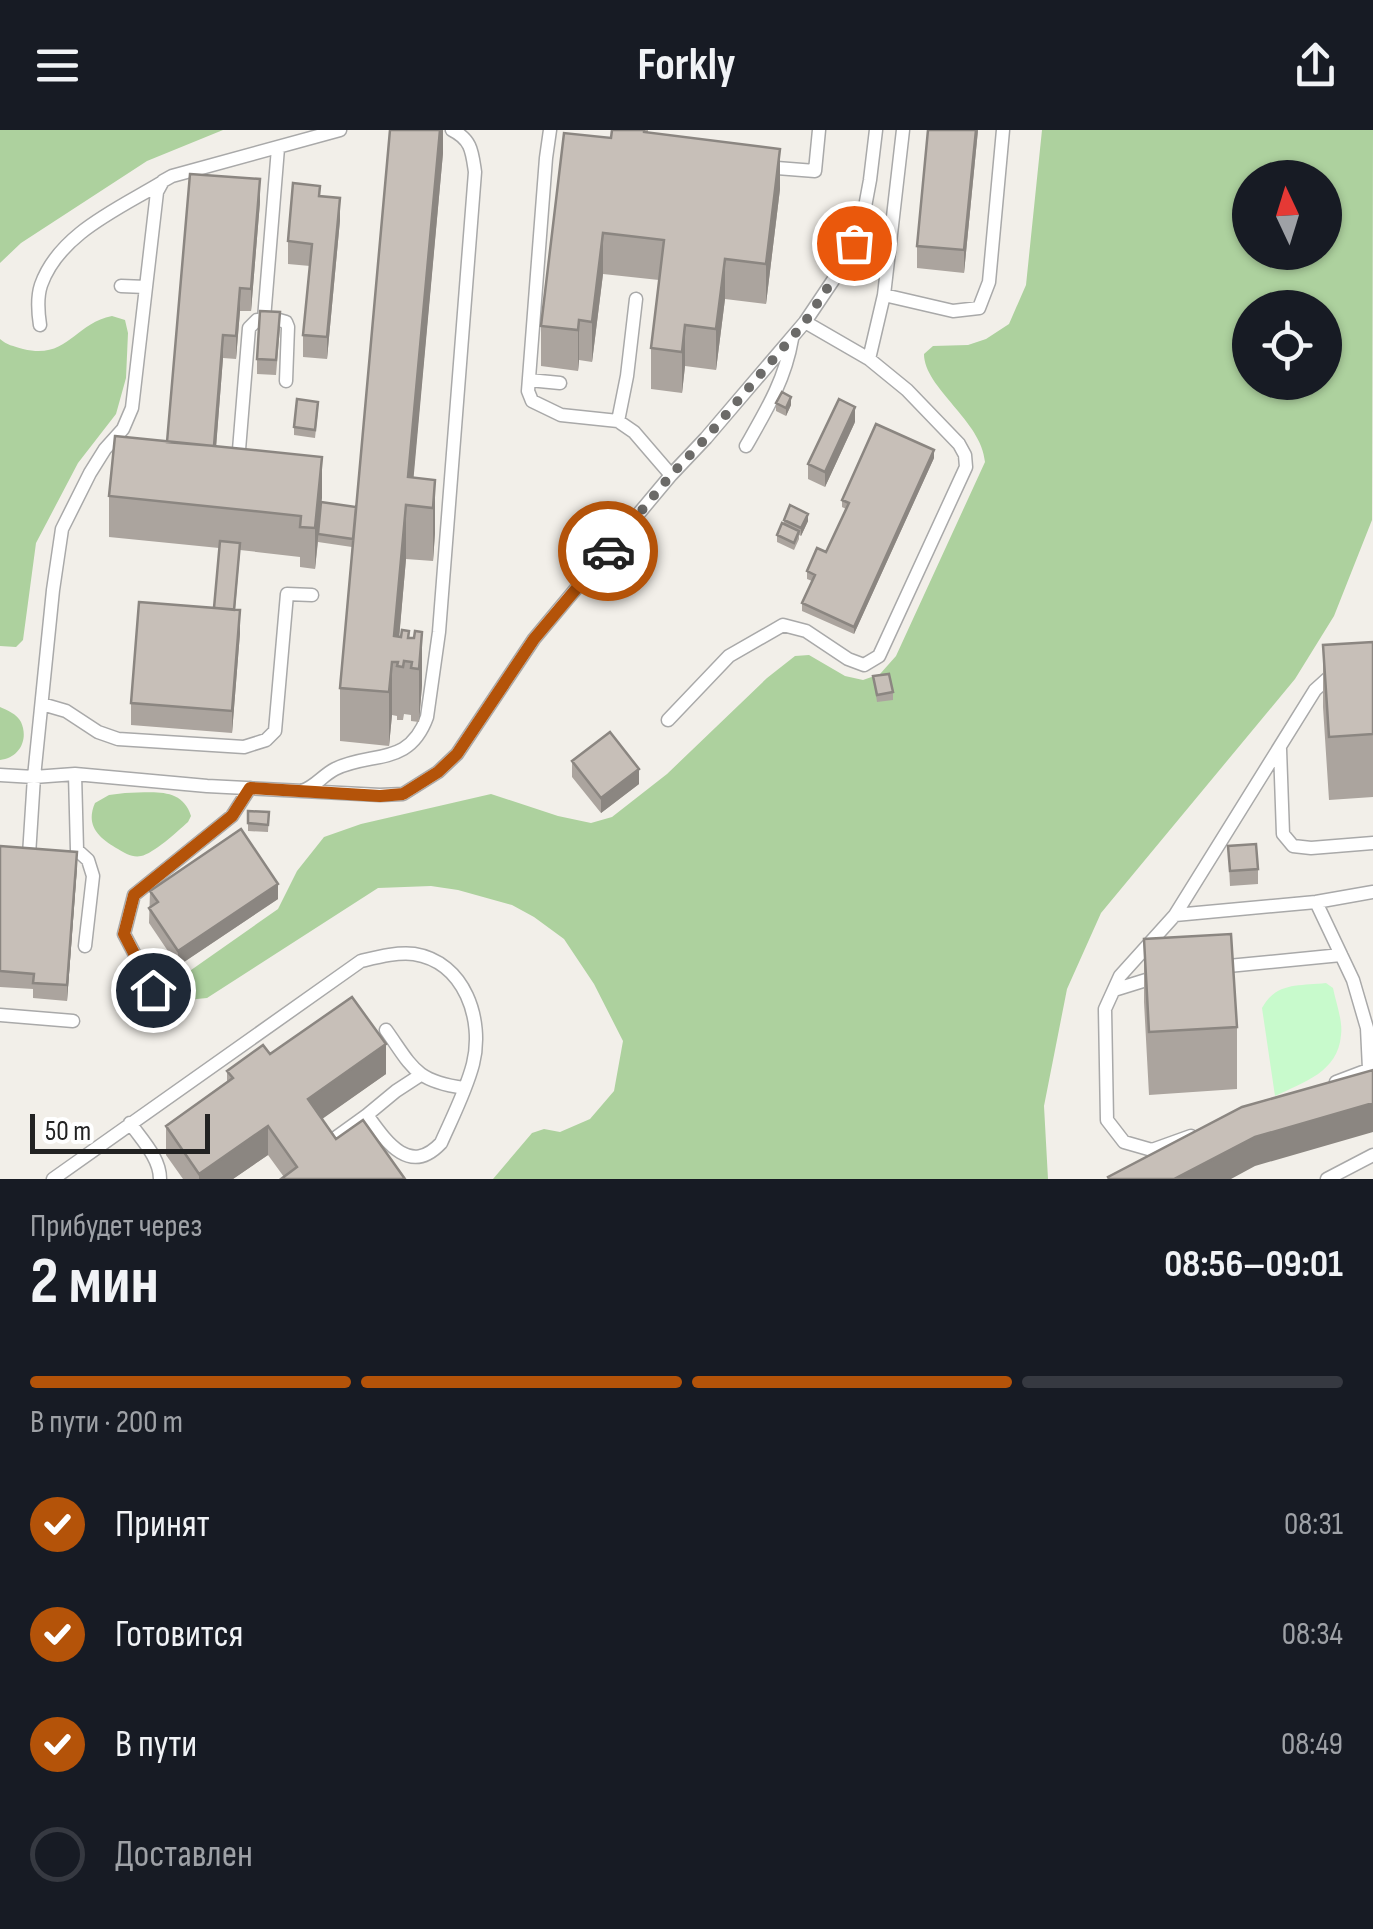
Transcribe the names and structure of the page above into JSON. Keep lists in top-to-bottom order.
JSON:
{
  "scale_bar": "50 m",
  "north": "top",
  "page": {
    "header": "Forkly",
    "scale": "50 m",
    "heading": ["2 мин", "Прибудет через", "08:56–09:01"],
    "bar": "В пути · 200 m",
    "list": [
      ["Принят", "08:31"],
      ["Готовится", "08:34"],
      ["В пути", "08:49"],
      "Доставлен"
    ]
  }
}
